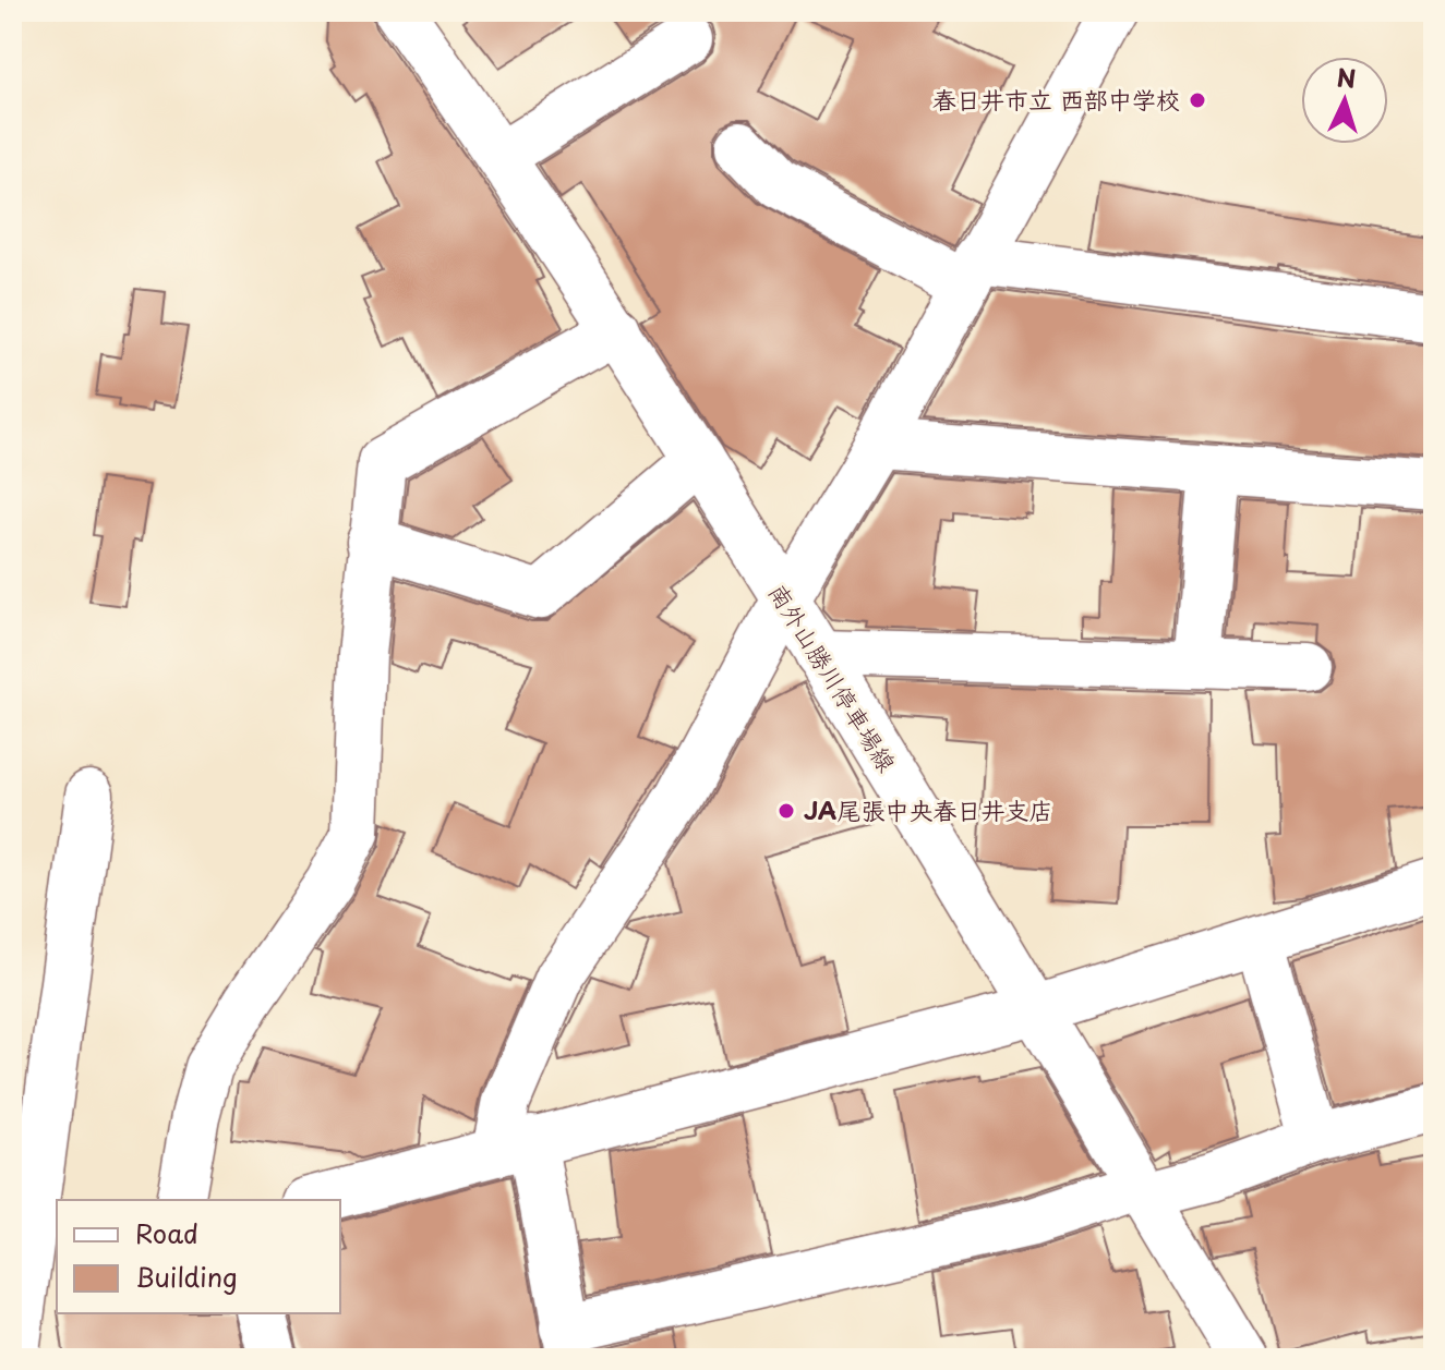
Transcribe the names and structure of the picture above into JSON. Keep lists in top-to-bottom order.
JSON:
{
  "streets": {
    "street": ["南外山勝川停車場線"]
  },
  "places": ["春日井市立 西部中学校", "JA尾張中央春日井支店"],
  "legend": ["Road", "Building"],
  "north": "top"
}
